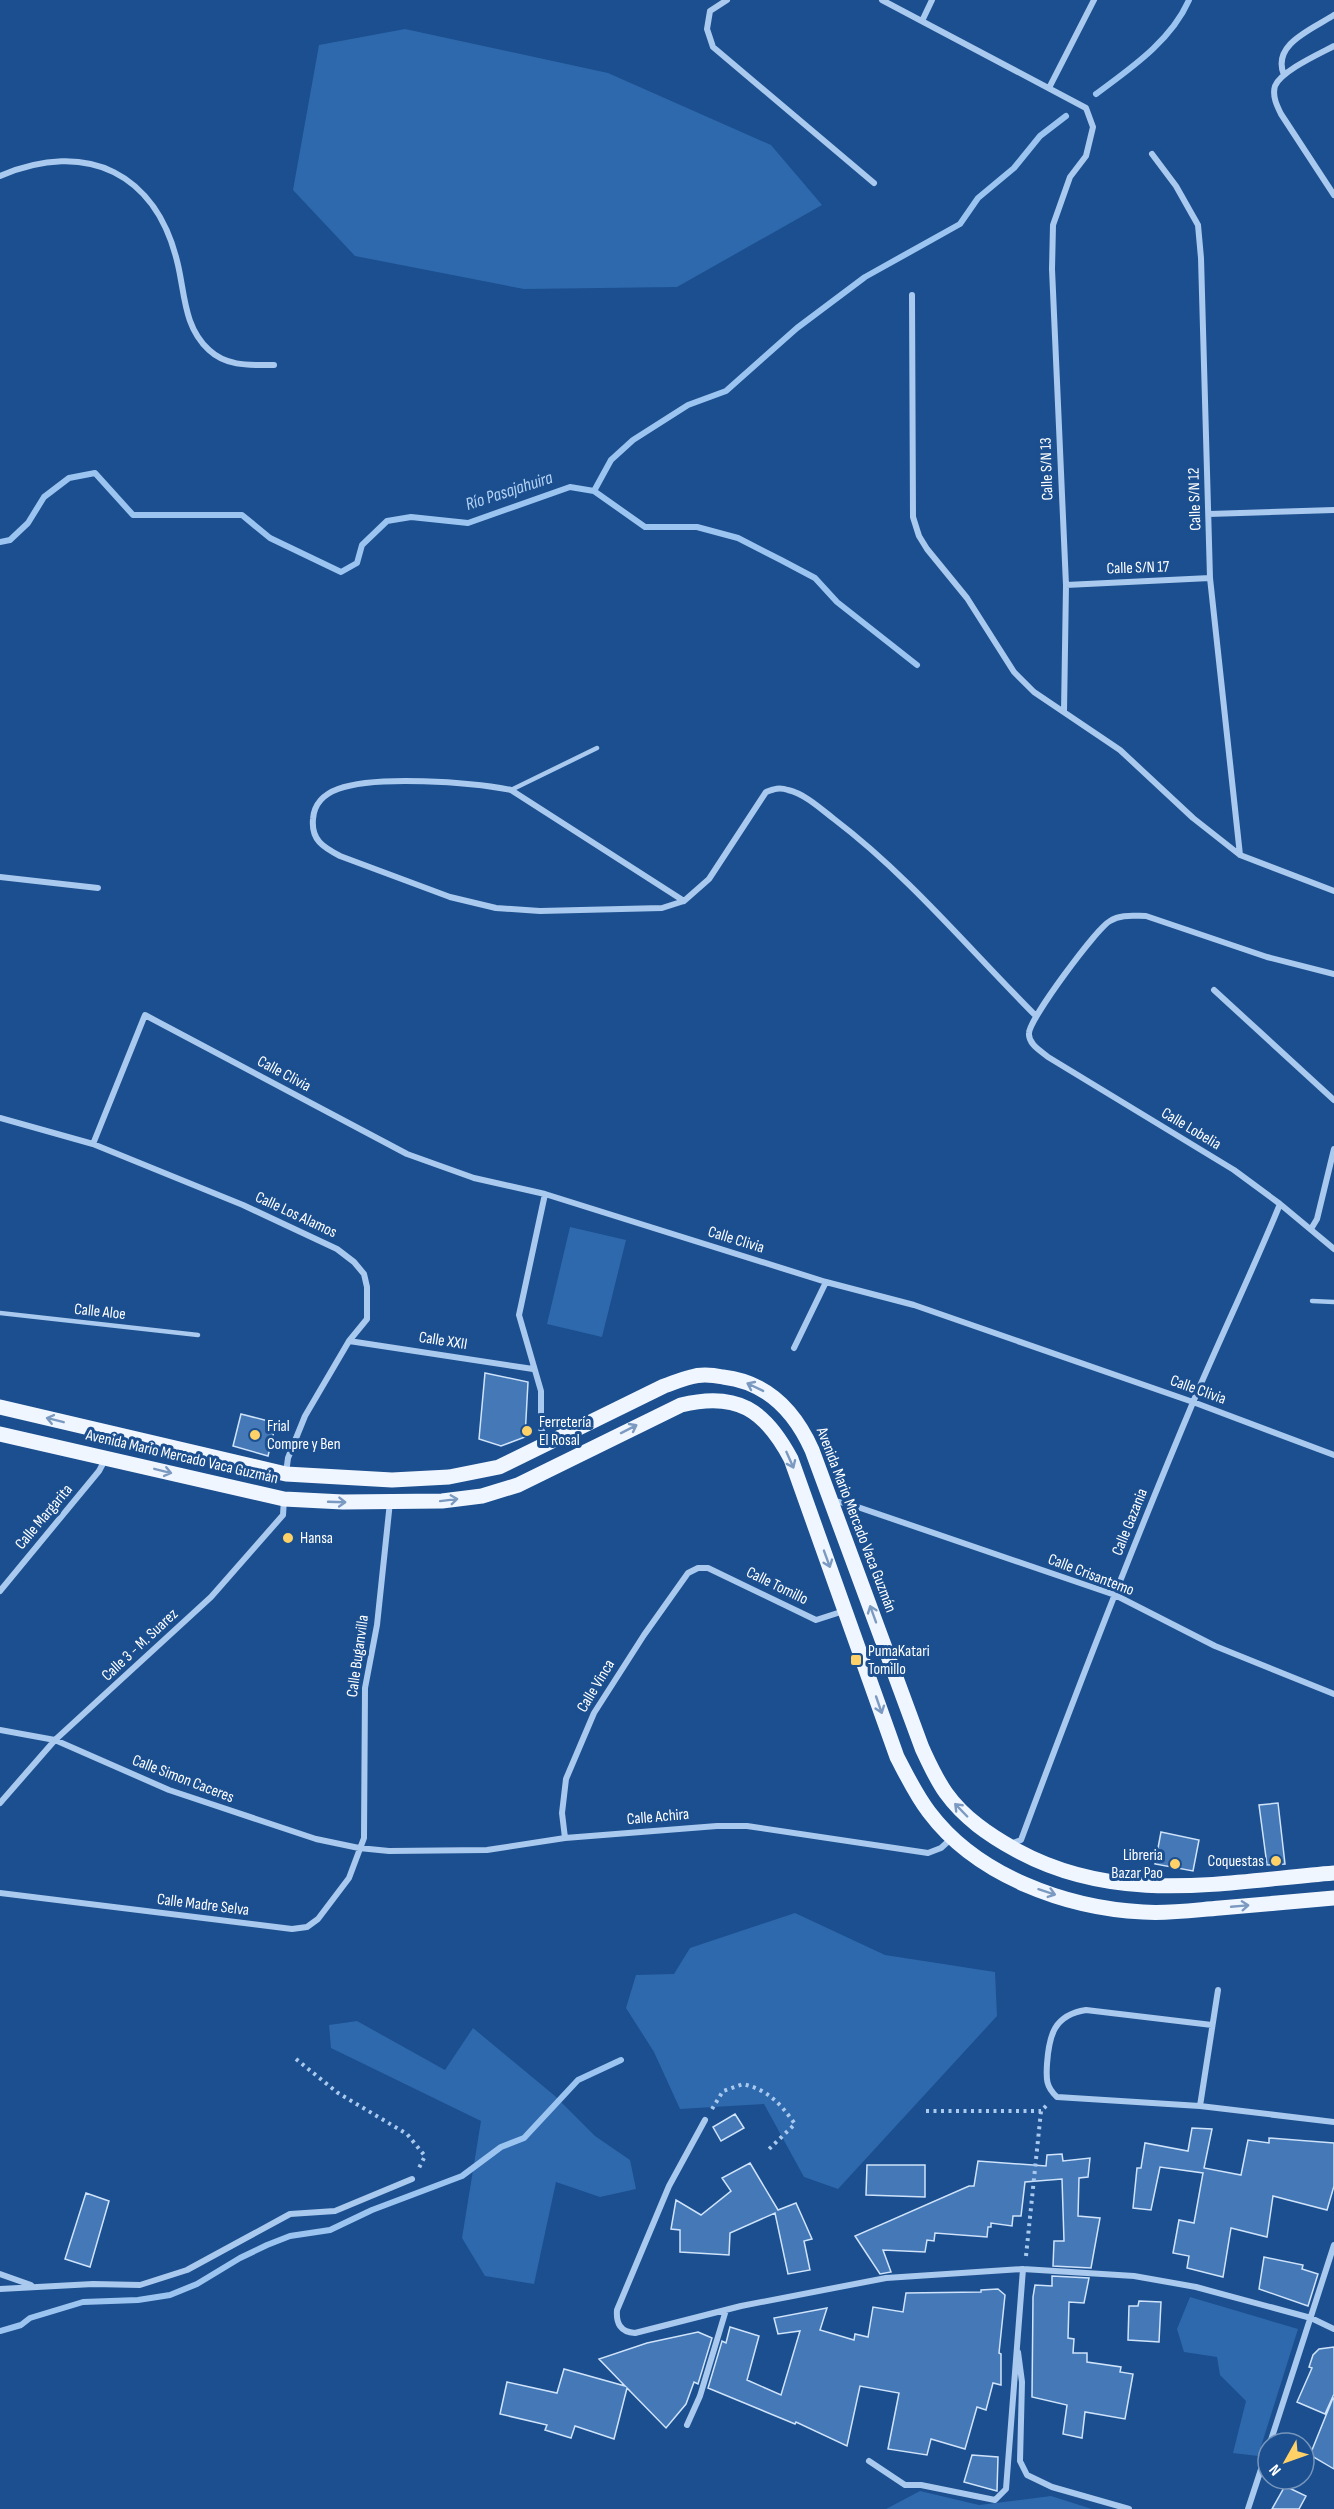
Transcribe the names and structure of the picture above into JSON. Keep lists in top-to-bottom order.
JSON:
{
  "streets": {
    "main road": ["Avenida Mario Mercado Vaca Guzmán"],
    "street": [
      "Calle S/N 13",
      "Calle S/N 12",
      "Calle S/N 17",
      "Calle Clivia",
      "Calle Lobelia",
      "Calle Los Alamos",
      "Calle XXII",
      "Calle Margarita",
      "Calle Gazania",
      "Calle Crisantemo",
      "Calle Tomillo",
      "Calle 3 - M. Suarez",
      "Calle Buganvilla",
      "Calle Vinca",
      "Calle Simon Caceres",
      "Calle Achira",
      "Calle Madre Selva"
    ],
    "lane": ["Calle Aloe"]
  },
  "crossings": [
    ["Calle S/N 13", "Calle S/N 17"],
    ["Calle S/N 12", "Calle S/N 17"],
    ["Calle Clivia", "Calle Los Alamos"],
    ["Calle Clivia", "Calle Gazania"],
    ["Calle Lobelia", "Calle Gazania"],
    ["Calle Los Alamos", "Calle XXII"],
    ["Calle Los Alamos", "Avenida Mario Mercado Vaca Guzmán"],
    ["Avenida Mario Mercado Vaca Guzmán", "Calle Margarita"],
    ["Avenida Mario Mercado Vaca Guzmán", "Calle Gazania"],
    ["Avenida Mario Mercado Vaca Guzmán", "Calle Crisantemo"],
    ["Avenida Mario Mercado Vaca Guzmán", "Calle Tomillo"],
    ["Avenida Mario Mercado Vaca Guzmán", "Calle 3 - M. Suarez"],
    ["Avenida Mario Mercado Vaca Guzmán", "Calle Buganvilla"],
    ["Avenida Mario Mercado Vaca Guzmán", "Calle Achira"],
    ["Calle Gazania", "Calle Crisantemo"],
    ["Calle Tomillo", "Calle Vinca"],
    ["Calle 3 - M. Suarez", "Calle Simon Caceres"],
    ["Calle Buganvilla", "Calle Simon Caceres"],
    ["Calle Buganvilla", "Calle Achira"],
    ["Calle Buganvilla", "Calle Madre Selva"],
    ["Calle Vinca", "Calle Achira"],
    ["Calle Simon Caceres", "Calle Achira"],
    ["Calle Simon Caceres", "Calle Madre Selva"],
    ["Calle Achira", "Calle Madre Selva"]
  ],
  "water": ["Río Pasajahuira"],
  "places": {
    "other": [
      "Ferretería El Rosal",
      "Frial Compre y Ben",
      "Hansa",
      "Coquestas",
      "Libreria Bazar Pao"
    ],
    "transit": ["PumaKatari Tomillo"]
  },
  "north": "bottom left"
}
